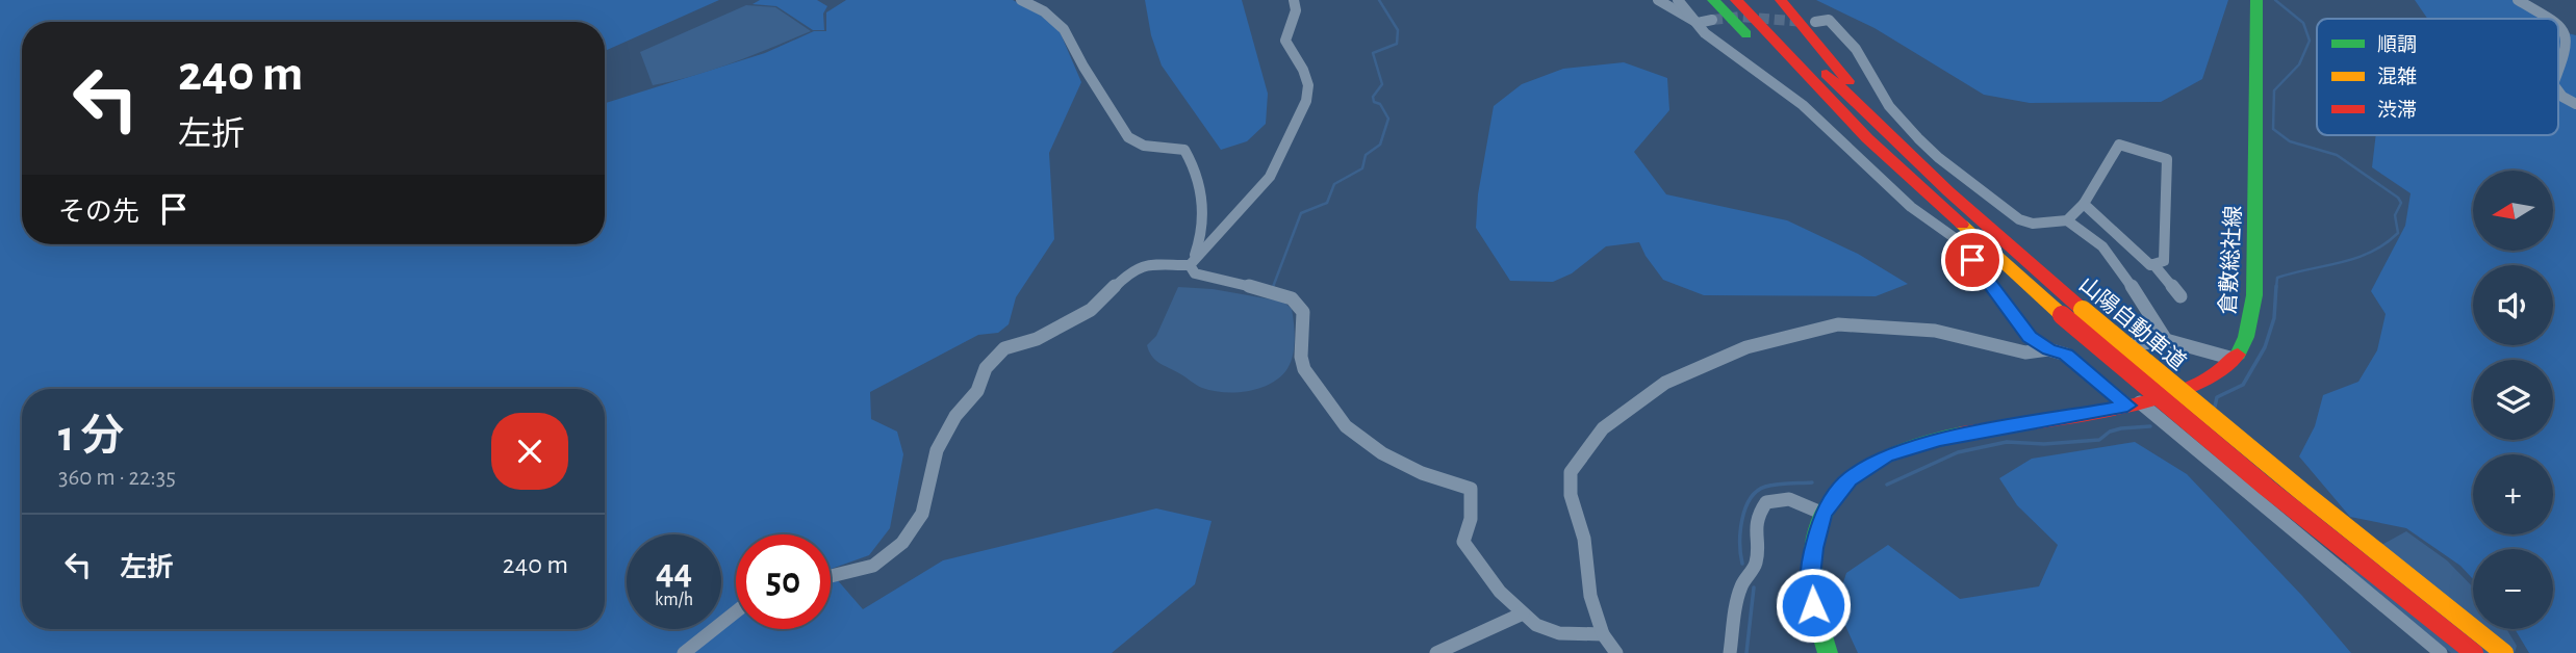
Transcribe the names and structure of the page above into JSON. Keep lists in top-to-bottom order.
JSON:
{
  "streets": {
    "main road": ["倉敷総社線", "山陽自動車道"]
  },
  "legend": ["順調", "混雑", "渋滞"],
  "north": "left",
  "page": {
    "turn": ["240 m", "左折"],
    "map_buttons": ["+", "−"],
    "then": "その先",
    "heading": ["1 分", "360 m · 22:35"],
    "list": [
      {
        "name": "左折",
        "value": "240 m"
      }
    ],
    "speed": "44 km/h",
    "limit": "50"
  }
}
